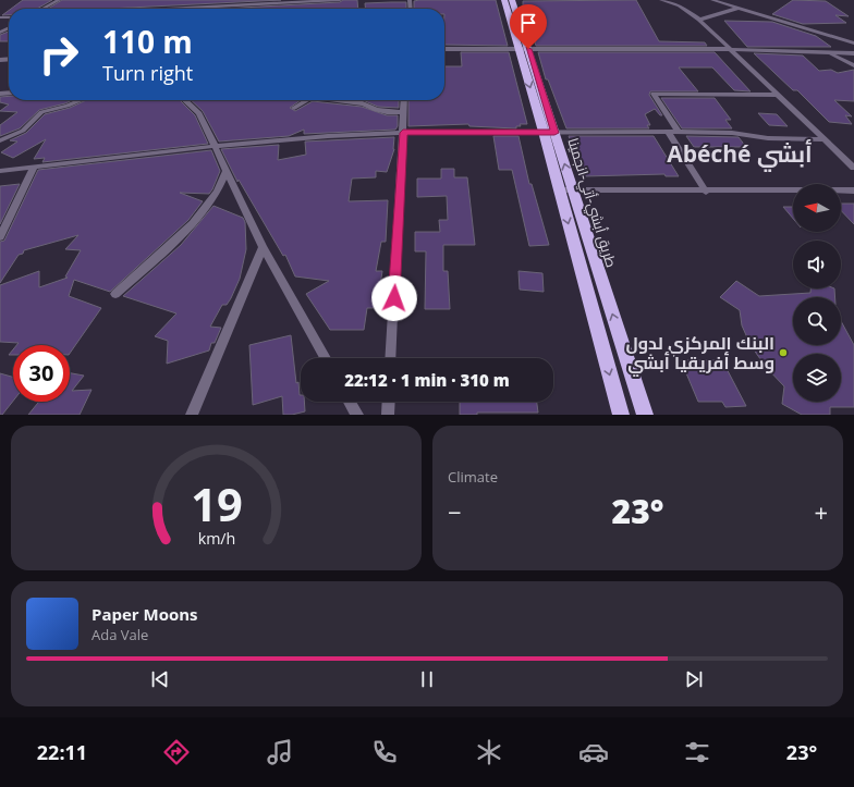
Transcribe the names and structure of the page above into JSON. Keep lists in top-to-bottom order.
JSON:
{
  "streets": {
    "highway": ["طريق أبشي-أتي-انجمينا"]
  },
  "districts": ["Abéché أبشي"],
  "places": ["البنك المركزي لدول وسط أفريقيا أبشي"],
  "north": "left",
  "page": {
    "turn": ["110 m", "Turn right"],
    "limit": "30",
    "trip": "22:12 · 1 min · 310 m",
    "tile": "Climate",
    "heat": ["−", "23°", "+"],
    "song": ["Paper Moons", "Ada Vale"],
    "tabs": ["22:11", "23°"],
    "gauge": ["19", "km/h"]
  }
}
